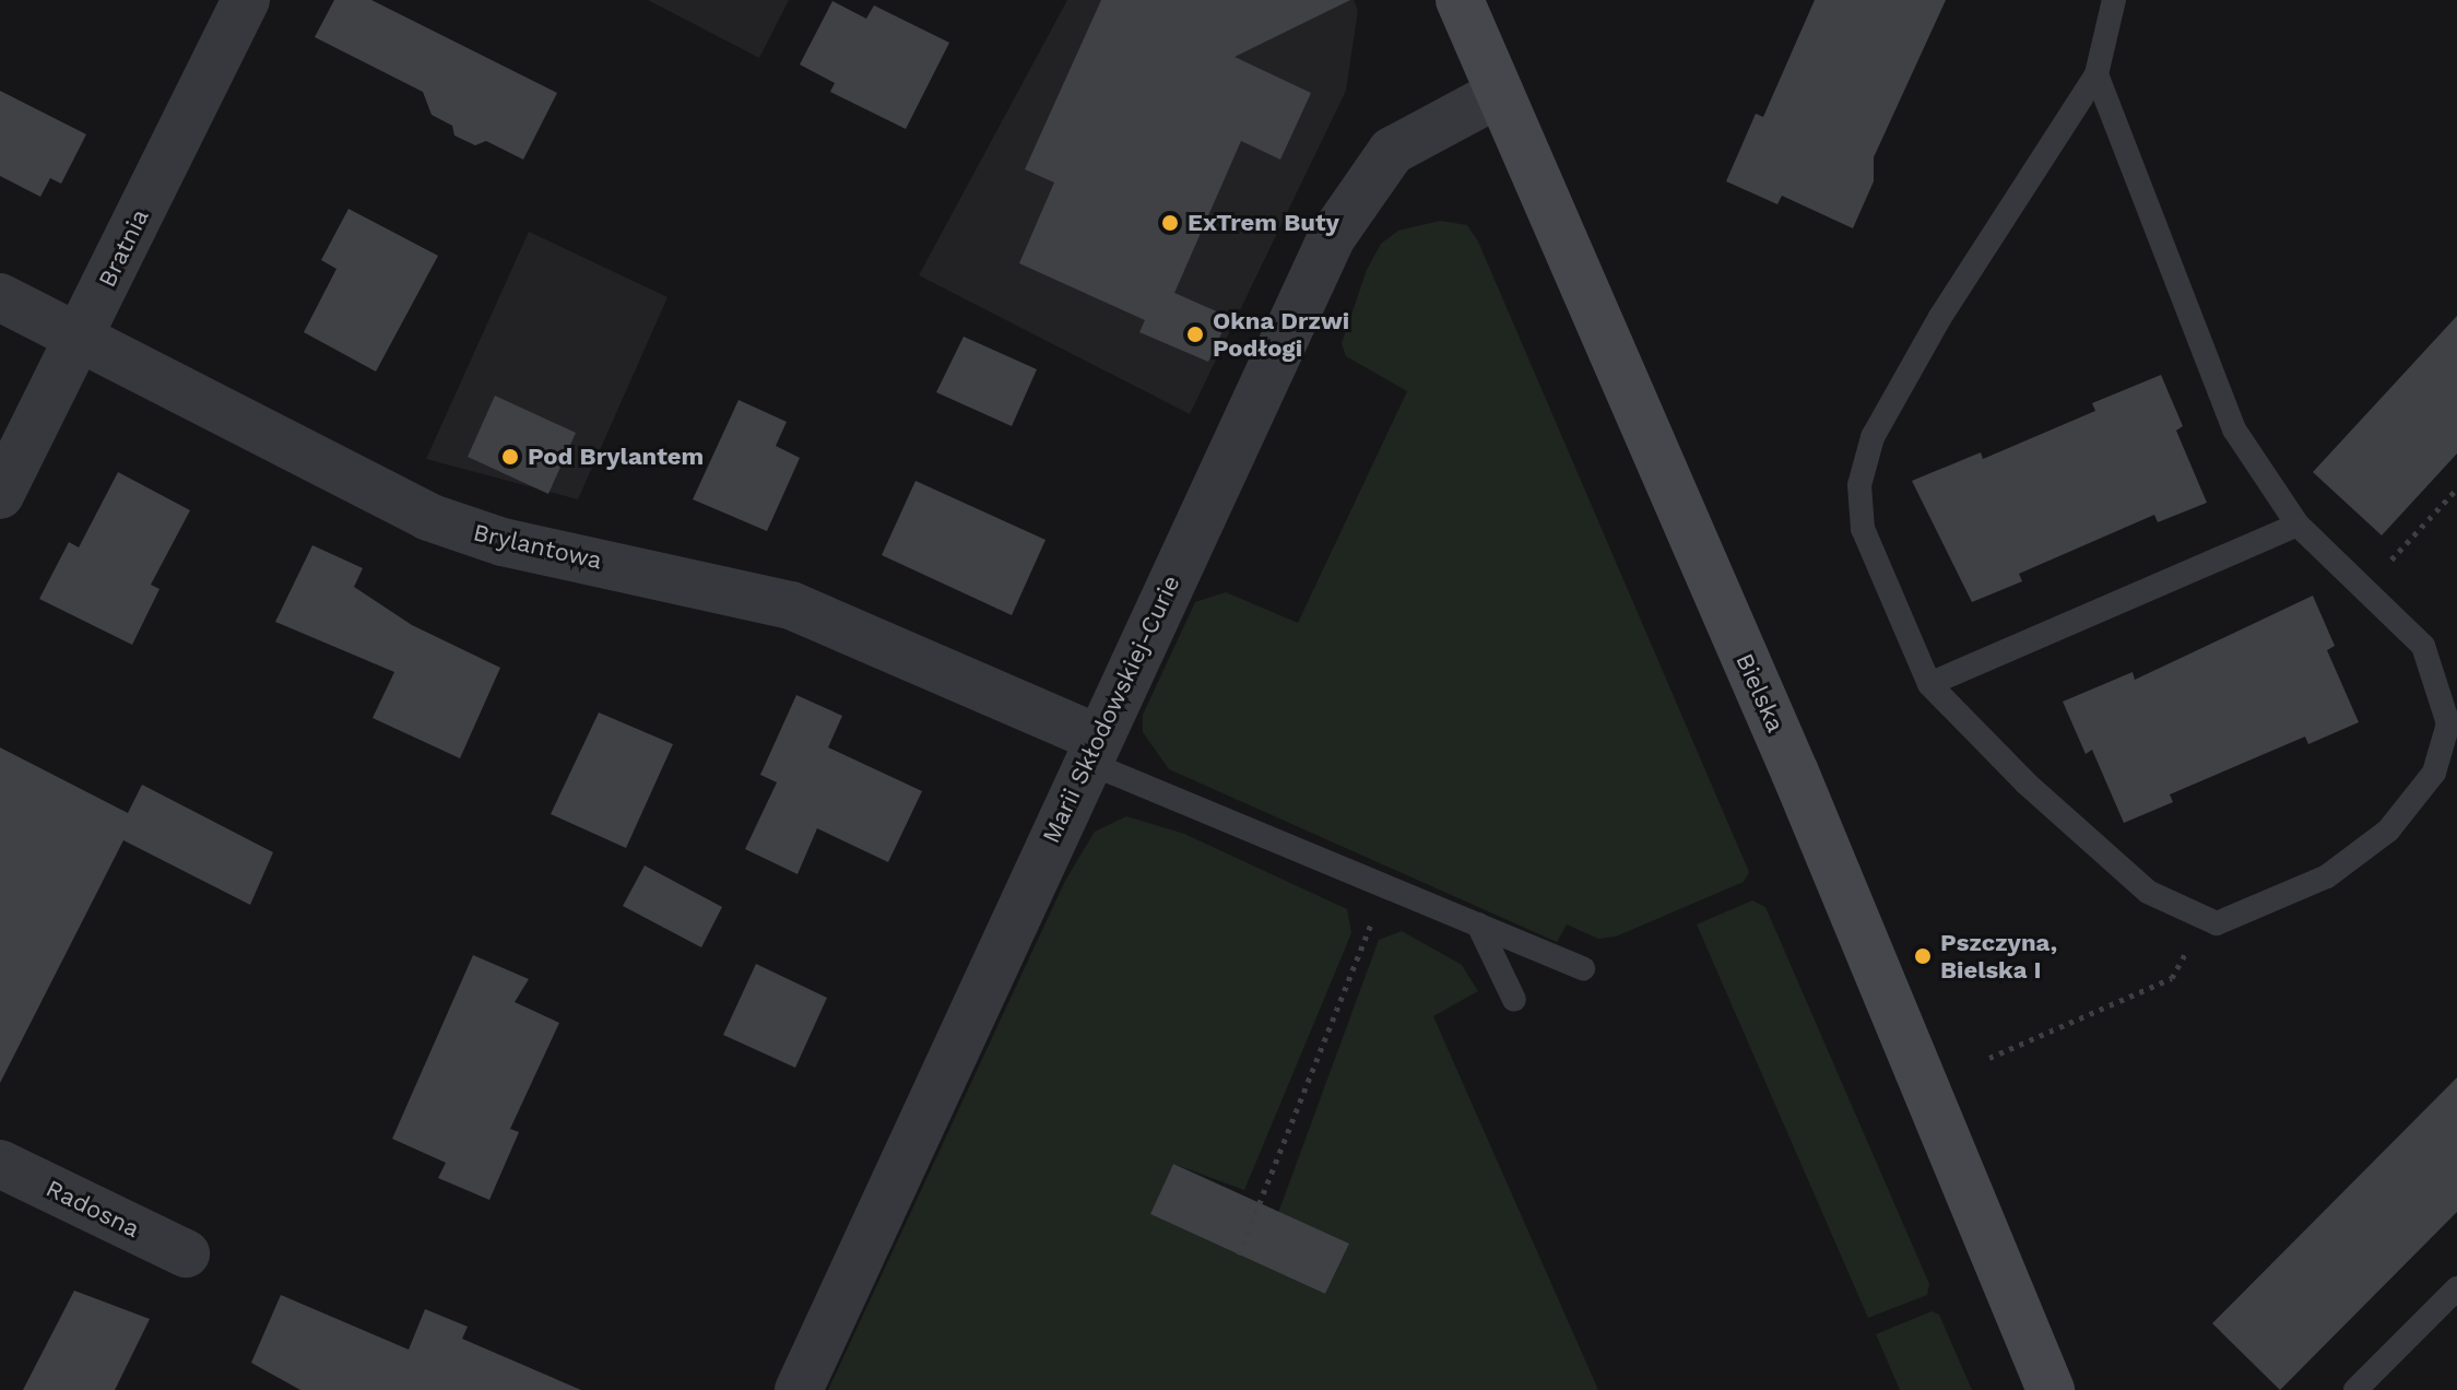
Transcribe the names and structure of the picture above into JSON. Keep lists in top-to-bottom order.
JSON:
{
  "streets": {
    "main road": ["Bielska"],
    "street": [
      "Bratnia",
      "Brylantowa",
      "Marii Skłodowskiej-Curie",
      "Radosna"
    ]
  },
  "crossings": [
    ["Bratnia", "Brylantowa"],
    ["Brylantowa", "Marii Skłodowskiej-Curie"],
    ["Bielska", "Marii Skłodowskiej-Curie"]
  ],
  "places": [
    "ExTrem Buty",
    "Okna Drzwi Podłogi",
    "Pod Brylantem",
    "Pszczyna, Bielska I"
  ]
}
